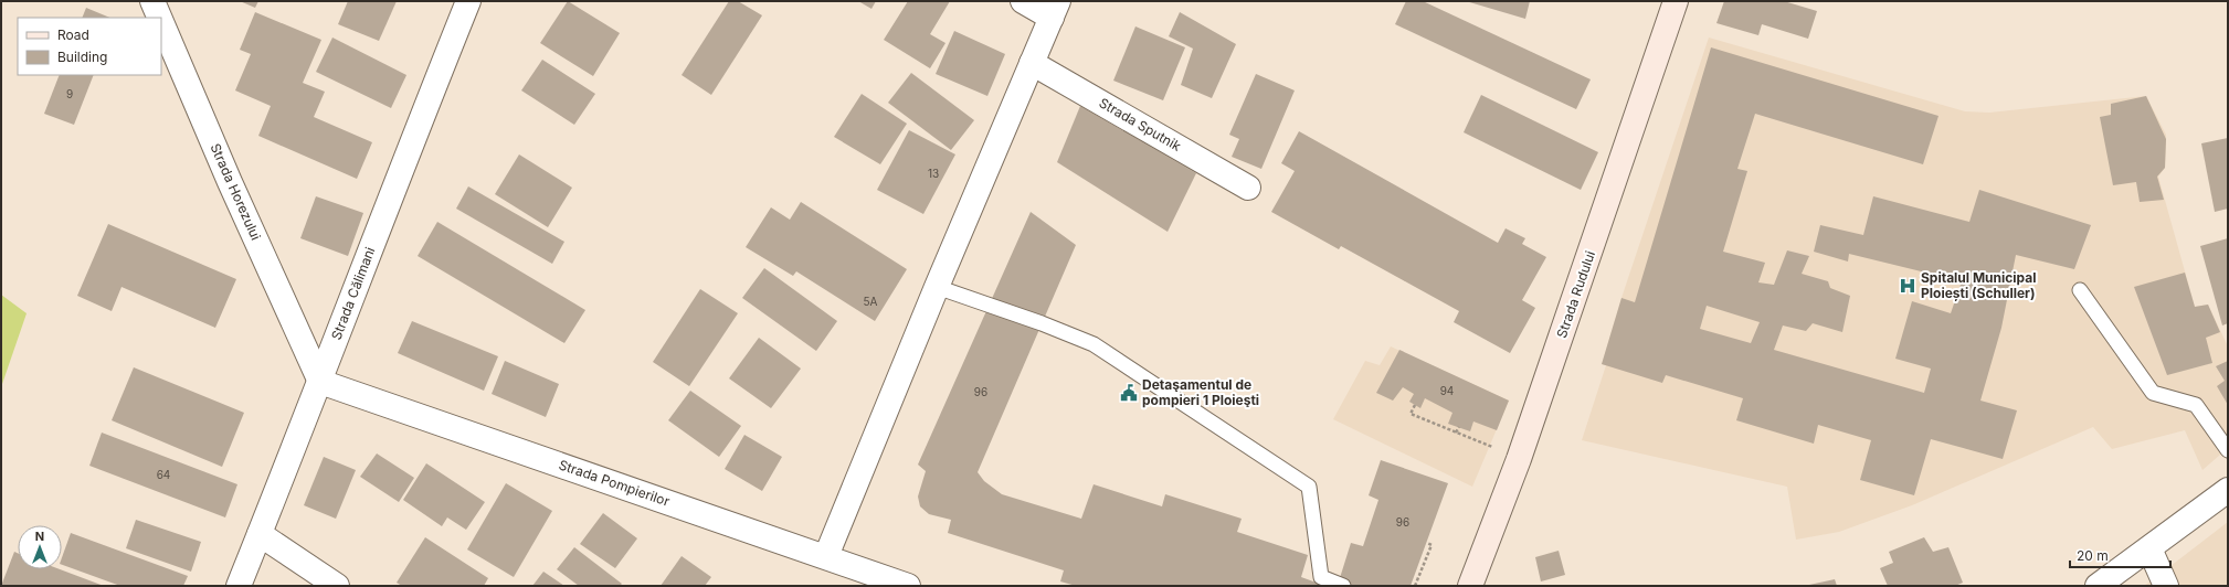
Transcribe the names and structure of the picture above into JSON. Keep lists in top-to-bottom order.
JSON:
{
  "streets": {
    "main road": ["Strada Rudului"],
    "street": [
      "Strada Sputnik",
      "Strada Horezului",
      "Strada Călimani",
      "Strada Pompierilor"
    ]
  },
  "crossings": [
    ["Strada Horezului", "Strada Călimani"],
    ["Strada Horezului", "Strada Pompierilor"],
    ["Strada Călimani", "Strada Pompierilor"]
  ],
  "places": {
    "hospital": ["Spitalul Municipal Ploiești (Schuller)"],
    "public building": ["Detaşamentul de pompieri 1 Ploieşti"]
  },
  "house_numbers": [
    "9",
    "13",
    "5A",
    "94",
    "96",
    "64",
    "96"
  ],
  "legend": ["Road", "Building"],
  "scale_bar": "20 m",
  "north": "top"
}
